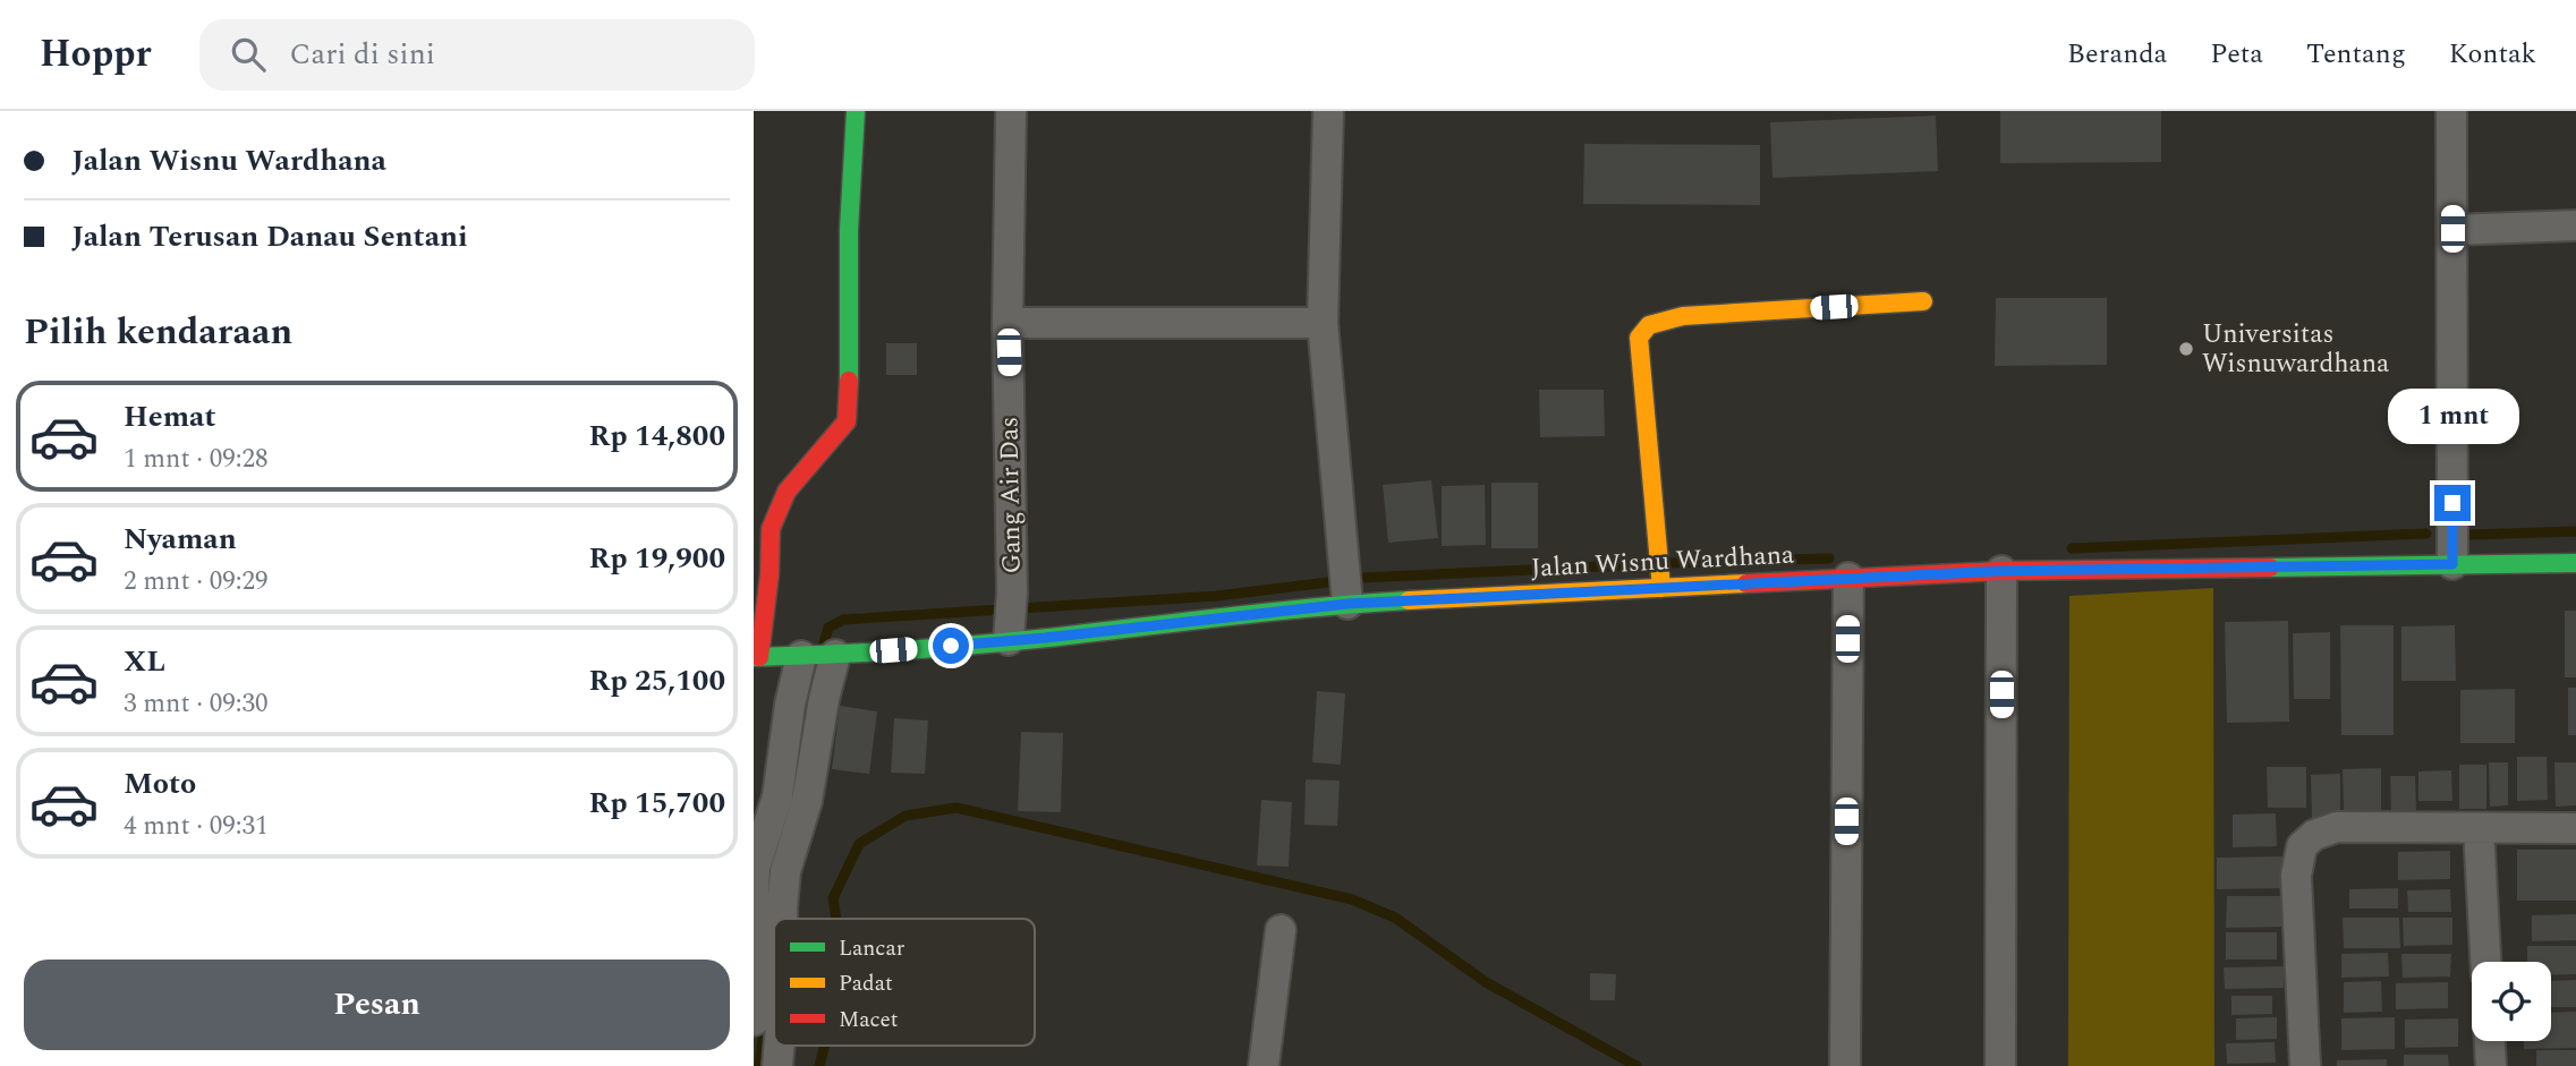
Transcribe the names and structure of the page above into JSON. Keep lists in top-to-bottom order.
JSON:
{
  "streets": {
    "street": ["Gang Air Das", "Jalan Wisnu Wardhana"]
  },
  "crossings": [
    ["Gang Air Das", "Jalan Wisnu Wardhana"]
  ],
  "places": ["Universitas Wisnuwardhana"],
  "legend": ["Lancar", "Padat", "Macet"],
  "page": {
    "header": "Hoppr",
    "search": "Cari di sini",
    "nav": [
      "Beranda",
      "Peta",
      "Tentang",
      "Kontak"
    ],
    "banner": ["Jalan Wisnu Wardhana", "Jalan Terusan Danau Sentani"],
    "heading": "Pilih kendaraan",
    "list": [
      {
        "name": "Hemat",
        "note": "1 mnt · 09:28",
        "value": "Rp 14,800"
      },
      {
        "name": "Nyaman",
        "note": "2 mnt · 09:29",
        "value": "Rp 19,900"
      },
      {
        "name": "XL",
        "note": "3 mnt · 09:30",
        "value": "Rp 25,100"
      },
      {
        "name": "Moto",
        "note": "4 mnt · 09:31",
        "value": "Rp 15,700"
      }
    ],
    "bubble": "1 mnt",
    "buttons": "Pesan"
  }
}
